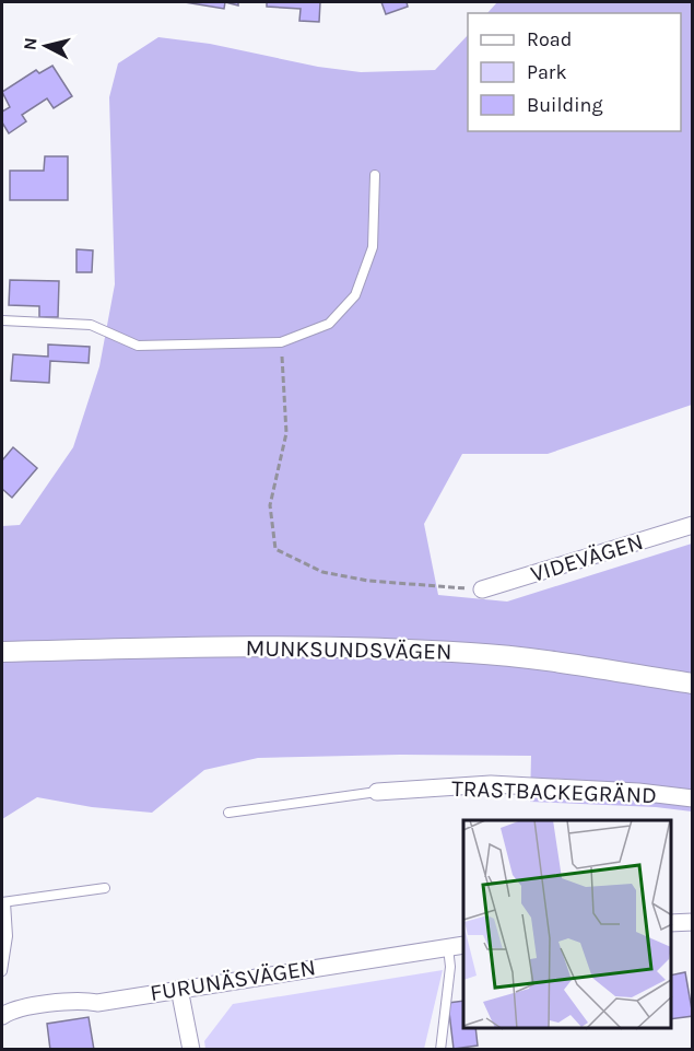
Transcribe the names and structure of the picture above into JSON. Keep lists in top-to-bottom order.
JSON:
{
  "streets": {
    "street": [
      "VIDEVÄGEN",
      "MUNKSUNDSVÄGEN",
      "TRASTBACKEGRÄND",
      "FURUNÄSVÄGEN"
    ]
  },
  "legend": ["Road", "Park", "Building"],
  "north": "left"
}
